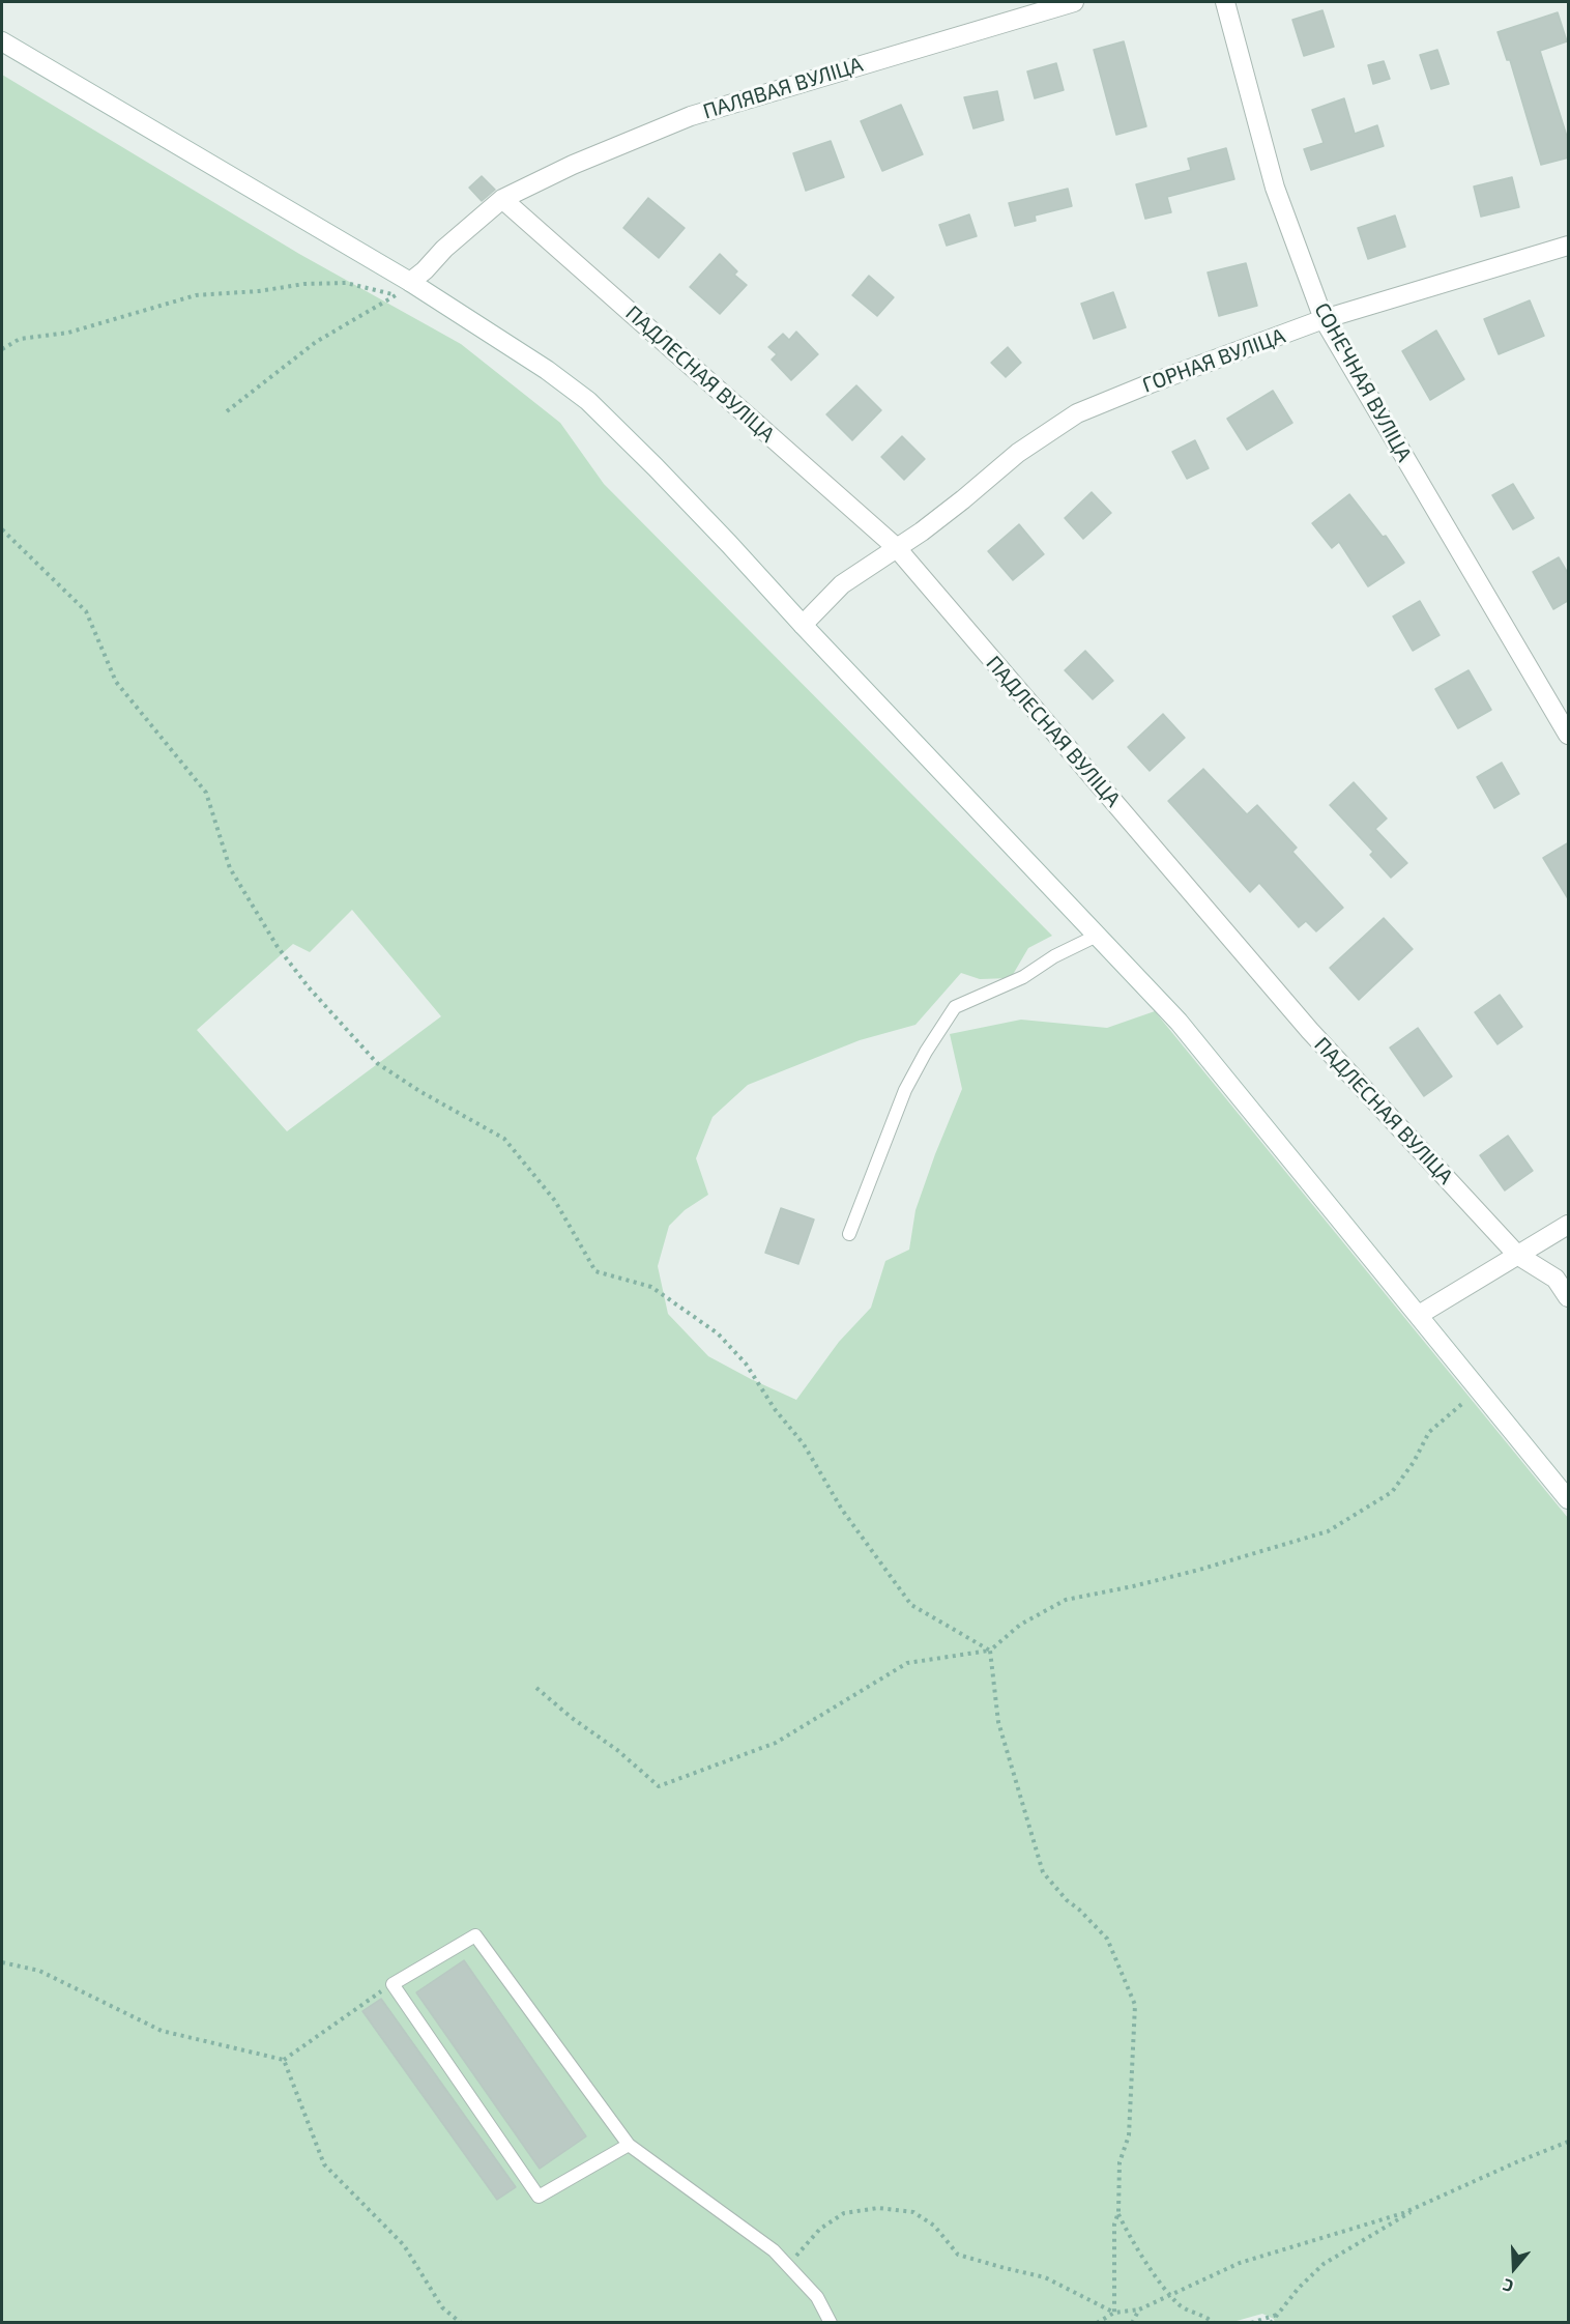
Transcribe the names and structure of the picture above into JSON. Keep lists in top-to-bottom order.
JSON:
{
  "streets": {
    "street": [
      "ПАЛЯВАЯ ВУЛІЦА",
      "ГОРНАЯ ВУЛІЦА",
      "ПАДЛЕСНАЯ ВУЛІЦА",
      "СОНЕЧНАЯ ВУЛІЦА"
    ]
  },
  "crossings": [
    ["ПАЛЯВАЯ ВУЛІЦА", "ПАДЛЕСНАЯ ВУЛІЦА"],
    ["ГОРНАЯ ВУЛІЦА", "ПАДЛЕСНАЯ ВУЛІЦА"],
    ["ГОРНАЯ ВУЛІЦА", "СОНЕЧНАЯ ВУЛІЦА"]
  ],
  "north": "bottom"
}
